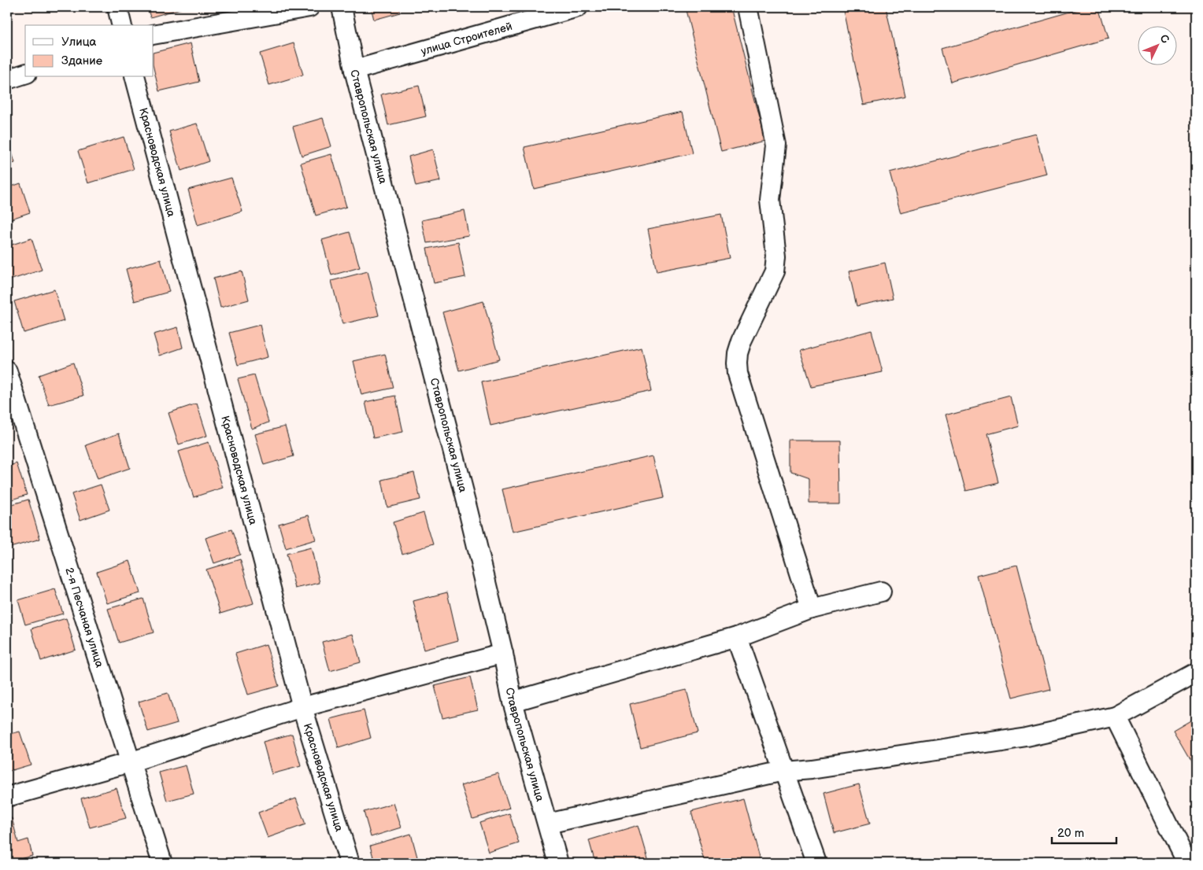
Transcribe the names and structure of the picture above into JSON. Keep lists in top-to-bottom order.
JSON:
{
  "streets": {
    "street": [
      "улица Строителей",
      "Ставропольская улица",
      "Красноводская улица",
      "2-я Песчаная улица"
    ]
  },
  "crossings": [
    ["улица Строителей", "Ставропольская улица"]
  ],
  "legend": ["Улица", "Здание"],
  "scale_bar": "20 m",
  "north": "top right"
}
